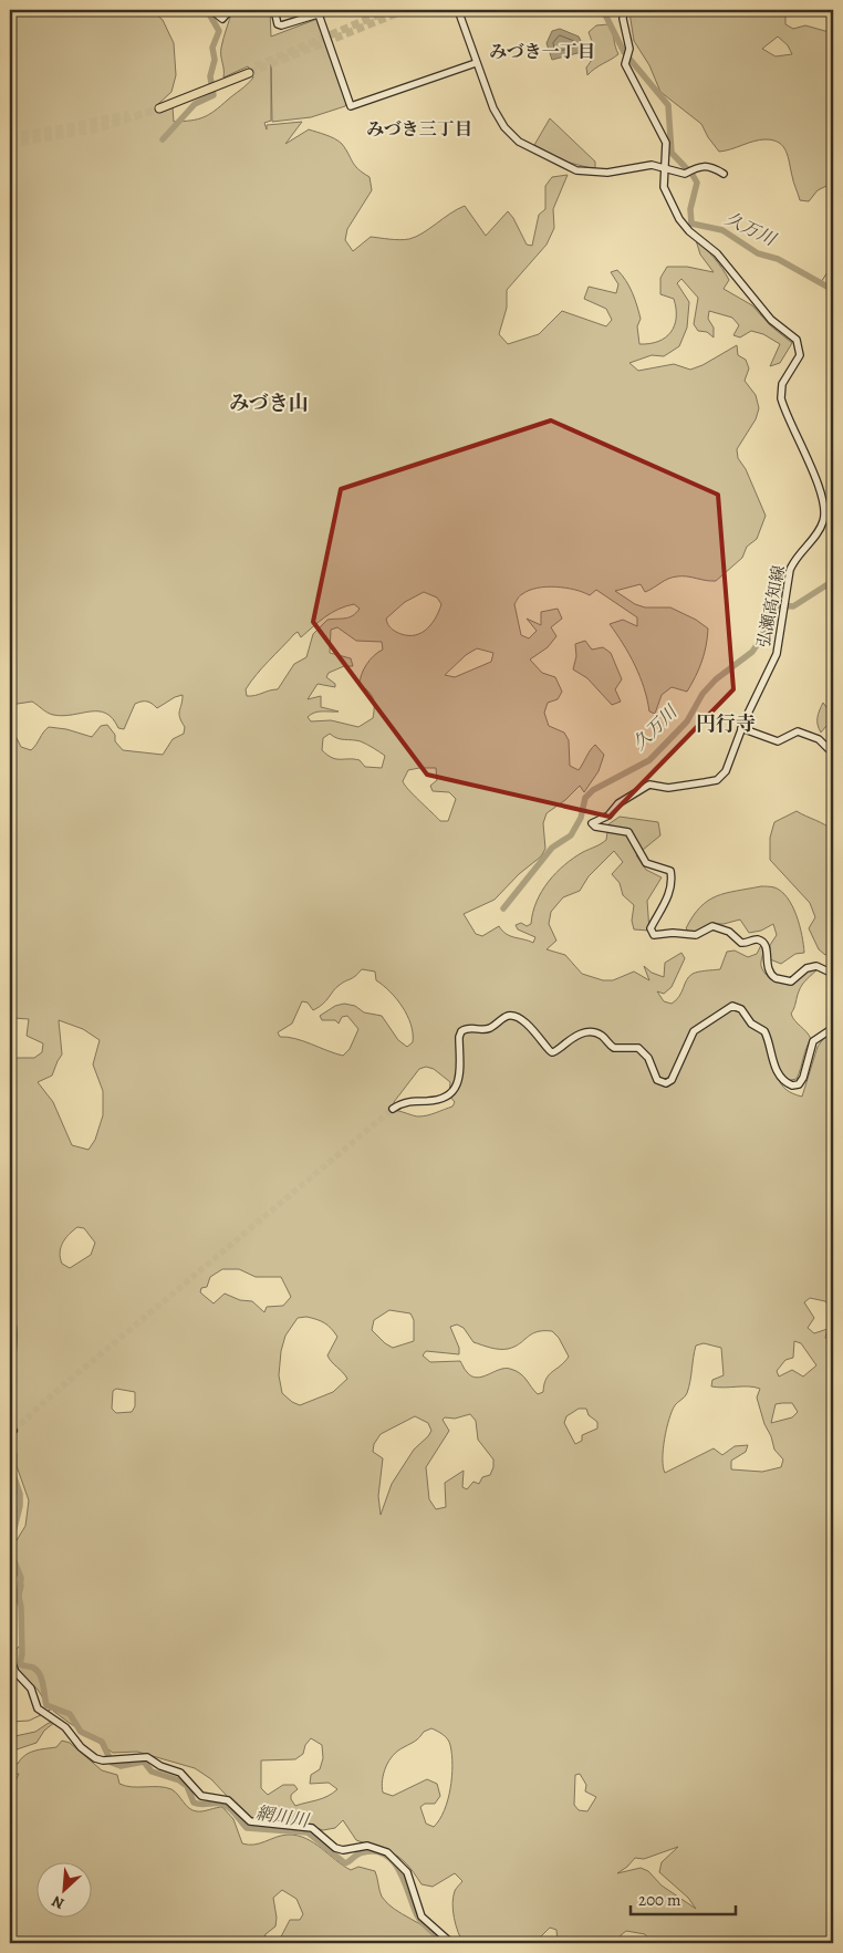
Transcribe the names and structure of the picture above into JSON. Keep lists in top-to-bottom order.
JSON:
{
  "streets": {
    "main road": ["弘瀬高知線"]
  },
  "districts": [
    "みづき一丁目",
    "みづき三丁目",
    "みづき山",
    "円行寺"
  ],
  "water": ["久万川", "網川川"],
  "scale_bar": "200 m",
  "north": "bottom left"
}
